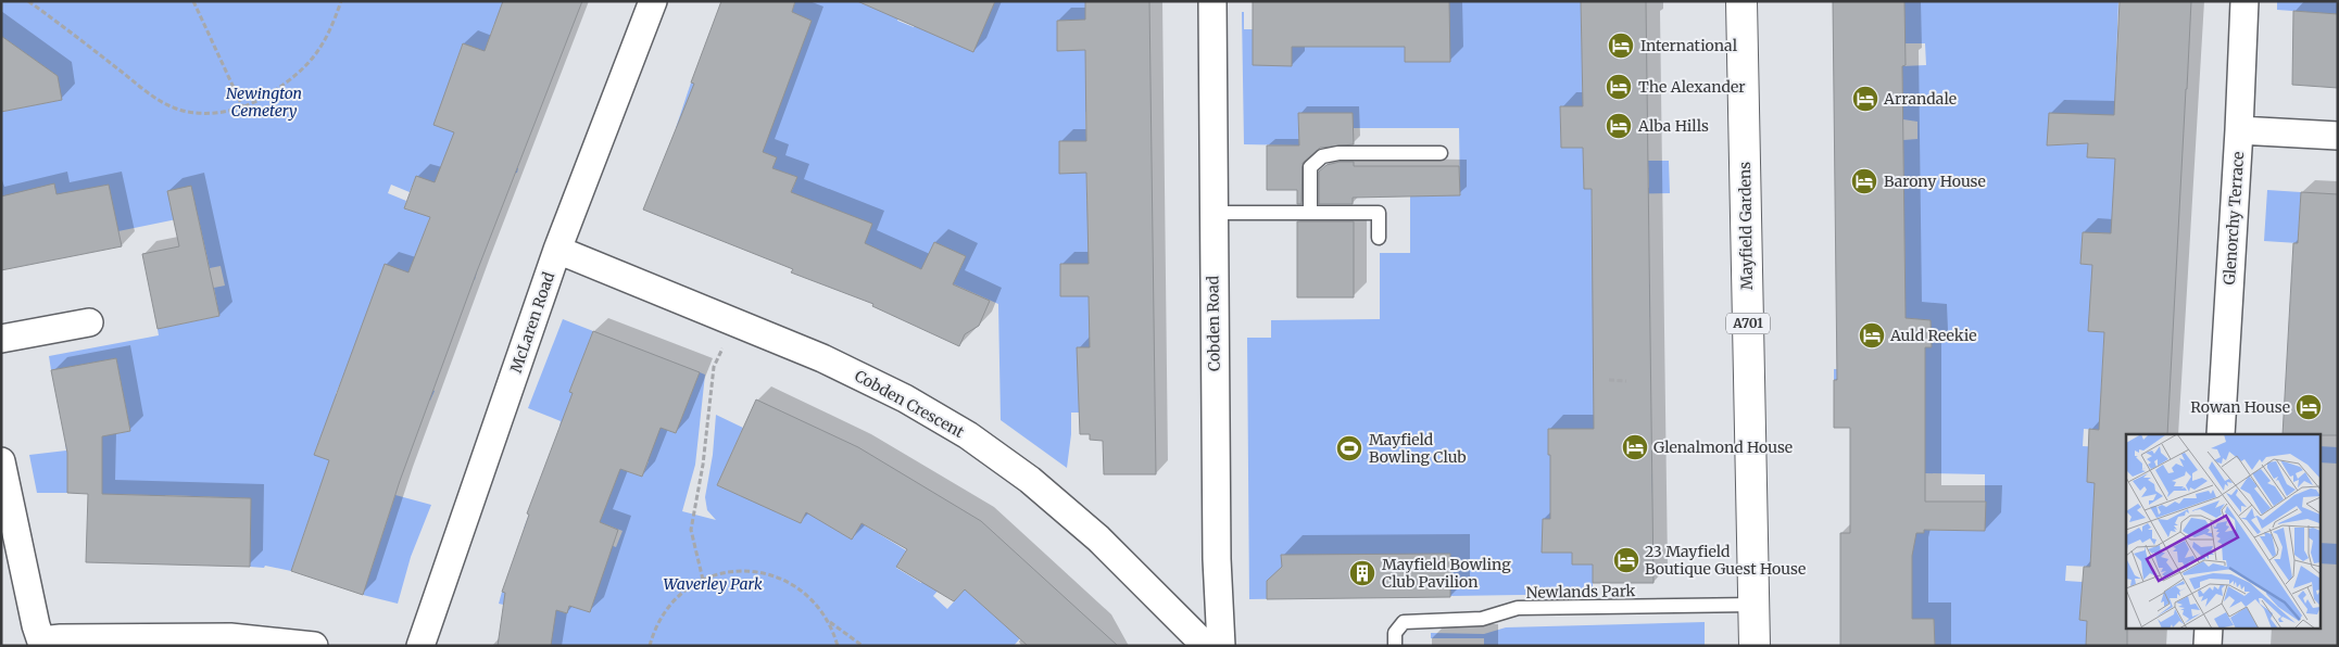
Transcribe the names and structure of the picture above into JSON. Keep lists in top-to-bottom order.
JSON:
{
  "streets": {
    "main road": ["Mayfield Gardens", "A701"],
    "street": [
      "Glenorchy Terrace",
      "McLaren Road",
      "Cobden Road",
      "Cobden Crescent"
    ],
    "lane": ["Newlands Park"]
  },
  "crossings": [
    ["Mayfield Gardens", "Newlands Park"],
    ["McLaren Road", "Cobden Crescent"]
  ],
  "parks": ["Newington Cemetery", "Waverley Park"],
  "places": {
    "hotel": [
      "International",
      "The Alexander",
      "Arrandale",
      "Alba Hills",
      "Barony House",
      "Auld Reekie",
      "Rowan House",
      "Glenalmond House",
      "23 Mayfield Boutique Guest House"
    ],
    "sports": ["Mayfield Bowling Club"],
    "building": ["Mayfield Bowling Club Pavilion"]
  }
}
